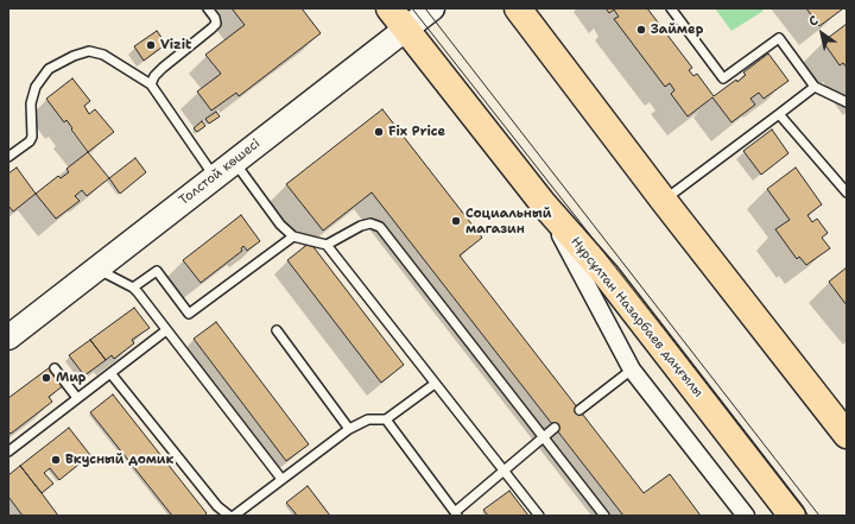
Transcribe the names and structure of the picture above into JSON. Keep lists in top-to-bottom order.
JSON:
{
  "streets": {
    "main road": ["Толстой көшесі", "Нұрсұлтан Назарбаев даңғылы"]
  },
  "crossings": [
    ["Толстой көшесі", "Нұрсұлтан Назарбаев даңғылы"]
  ],
  "places": [
    "Займер",
    "Vizit",
    "Fix Price",
    "Социальный магазин",
    "Мир",
    "Вкусный домик"
  ],
  "north": "top left"
}
